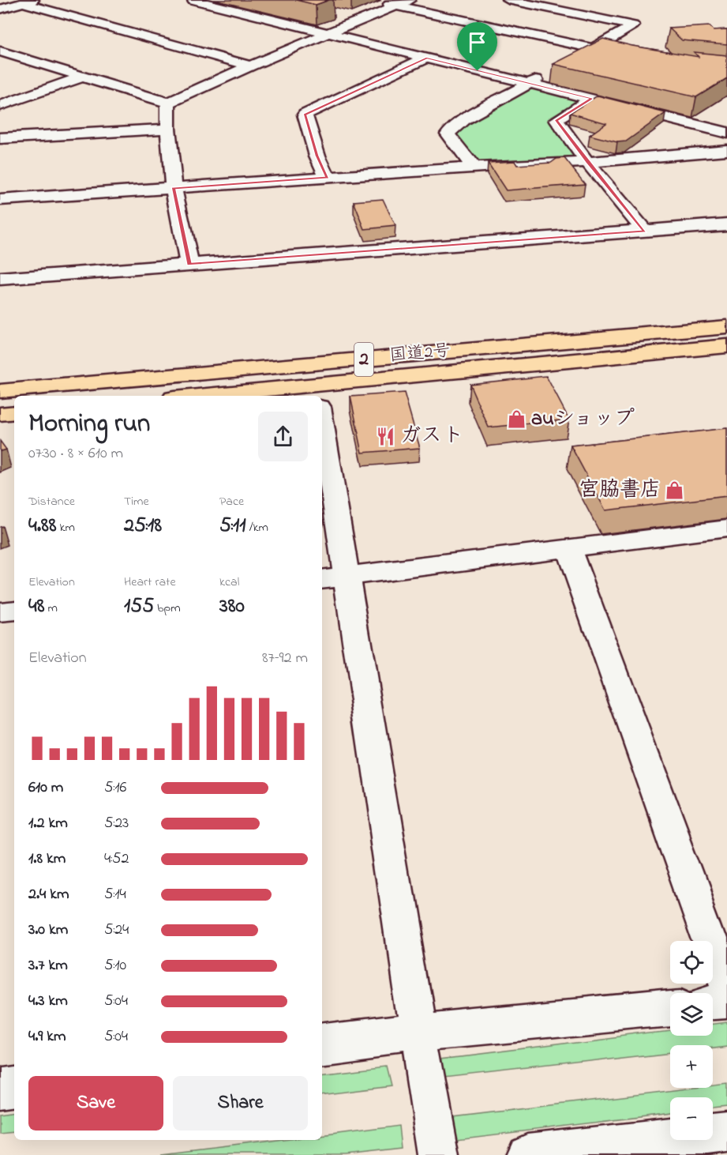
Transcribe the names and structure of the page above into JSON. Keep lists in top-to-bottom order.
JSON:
{
  "streets": {
    "highway": ["国道2号", "2"]
  },
  "places": {
    "shop": ["auショップ", "宮脇書店"],
    "restaurant": ["ガスト"]
  },
  "page": {
    "heading": ["Morning run", "07:30 · 8 × 610 m"],
    "stats": [
      ["Distance", "4.88 km"],
      ["Time", "25:18"],
      ["Pace", "5:11 /km"],
      ["Elevation", "48 m"],
      ["Heart rate", "155 bpm"],
      ["kcal", "380"]
    ],
    "chart": ["Elevation", "87–92 m"],
    "list": [
      {
        "name": "610 m",
        "note": "5:16"
      },
      {
        "name": "1.2 km",
        "note": "5:23"
      },
      {
        "name": "1.8 km",
        "note": "4:52"
      },
      {
        "name": "2.4 km",
        "note": "5:14"
      },
      {
        "name": "3.0 km",
        "note": "5:24"
      },
      {
        "name": "3.7 km",
        "note": "5:10"
      },
      {
        "name": "4.3 km",
        "note": "5:04"
      },
      {
        "name": "4.9 km",
        "note": "5:04"
      }
    ],
    "map_buttons": ["+", "−"],
    "buttons": ["Save", "Share"]
  }
}
